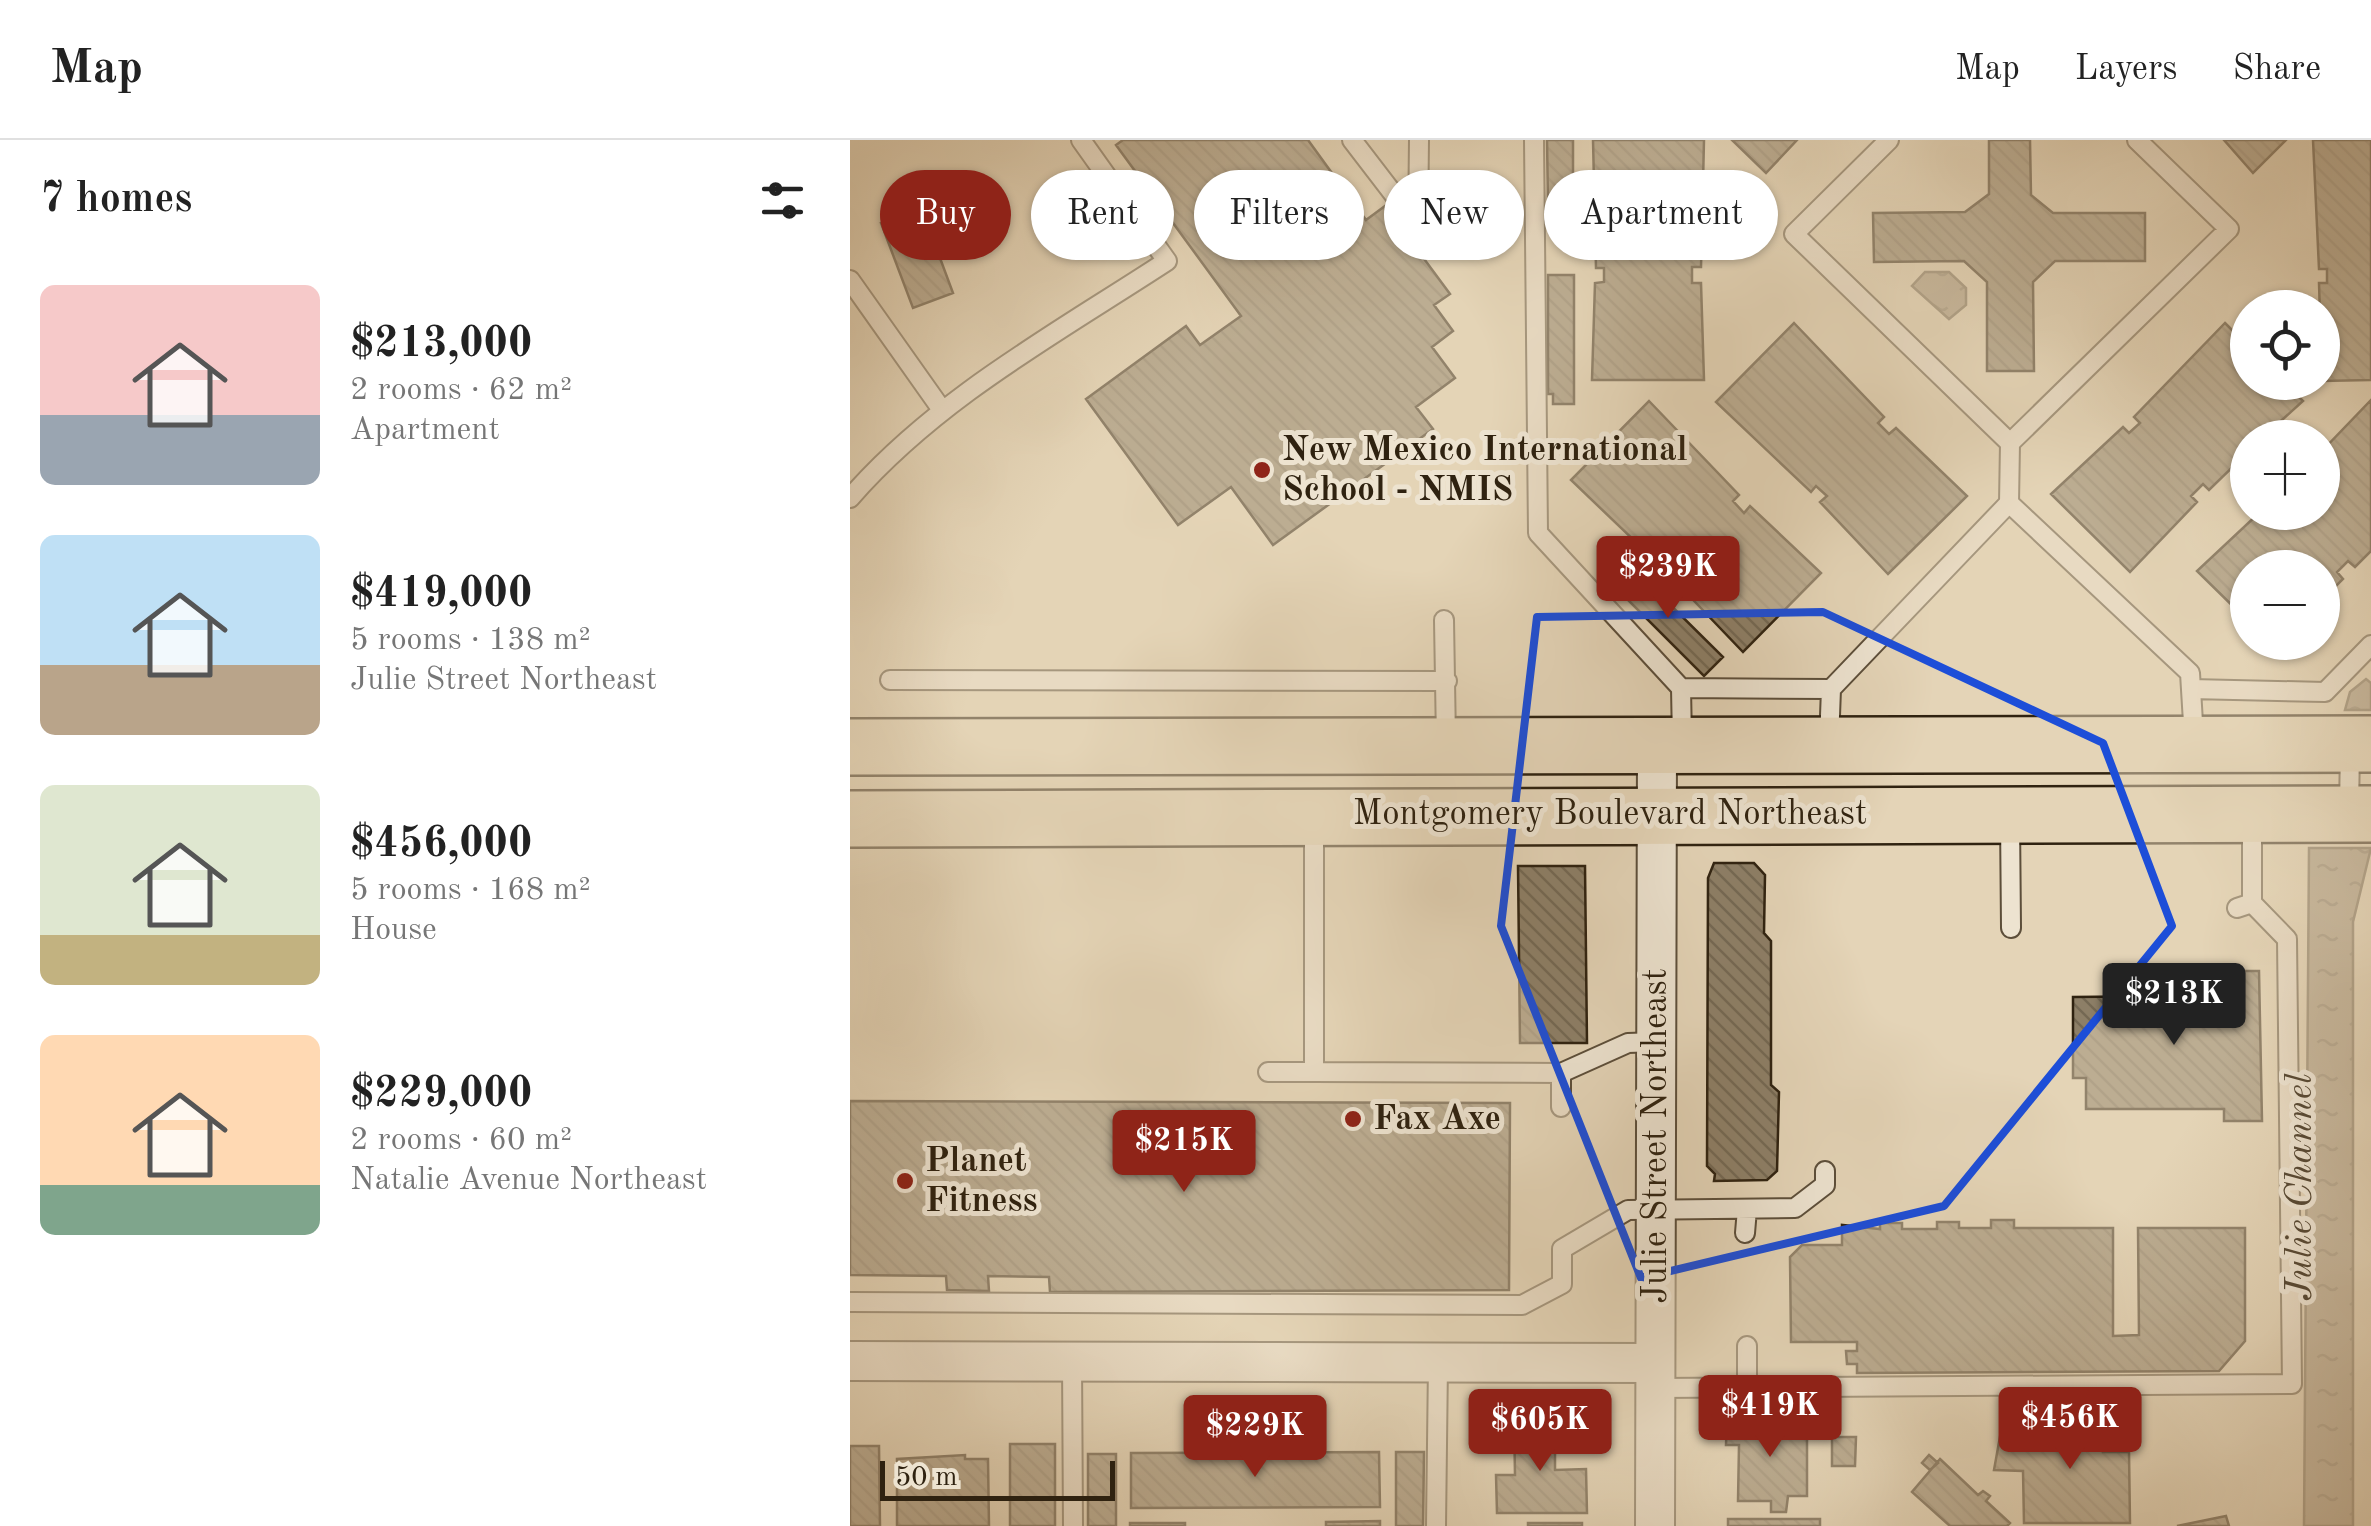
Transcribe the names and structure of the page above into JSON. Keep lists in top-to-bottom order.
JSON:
{
  "streets": {
    "main road": ["Montgomery Boulevard Northeast"],
    "street": ["Julie Street Northeast"]
  },
  "crossings": [
    ["Montgomery Boulevard Northeast", "Julie Street Northeast"]
  ],
  "water": ["Julie Channel"],
  "places": ["New Mexico International School - NMIS", "Fax Axe", "Planet Fitness"],
  "scale_bar": "50 m",
  "page": {
    "header": "Map",
    "nav": ["Map", "Layers", "Share"],
    "heading": "7 homes",
    "chip": [
      "Buy",
      "Rent",
      "Filters",
      "New",
      "Apartment"
    ],
    "list": [
      {
        "name": "$213,000",
        "note": "2 rooms · 62 m² · Apartment"
      },
      {
        "name": "$419,000",
        "note": "5 rooms · 138 m² · Julie Street Northeast"
      },
      {
        "name": "$456,000",
        "note": "5 rooms · 168 m² · House"
      },
      {
        "name": "$229,000",
        "note": "2 rooms · 60 m² · Natalie Avenue Northeast"
      }
    ],
    "map_buttons": ["+", "−"],
    "price": [
      "$239K",
      "$213K",
      "$215K",
      "$419K",
      "$456K",
      "$605K",
      "$229K"
    ],
    "scale": "50 m"
  }
}
